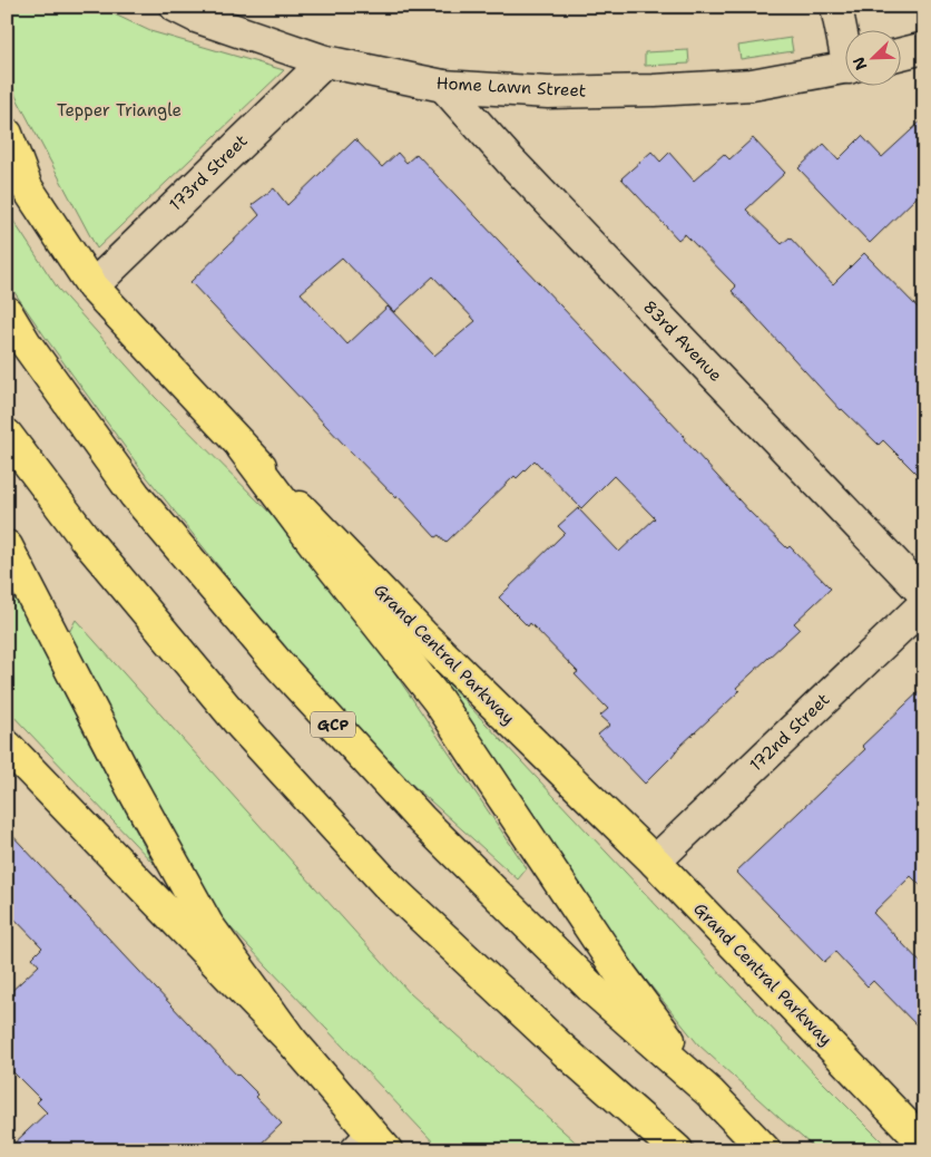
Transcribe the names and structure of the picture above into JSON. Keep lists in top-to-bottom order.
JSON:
{
  "streets": {
    "main road": ["Grand Central Parkway", "GCP"],
    "street": [
      "Home Lawn Street",
      "173rd Street",
      "83rd Avenue",
      "172nd Street"
    ]
  },
  "crossings": [
    ["Home Lawn Street", "173rd Street"],
    ["Home Lawn Street", "83rd Avenue"],
    ["173rd Street", "Grand Central Parkway"],
    ["Grand Central Parkway", "172nd Street"]
  ],
  "parks": ["Tepper Triangle"],
  "north": "bottom left"
}
